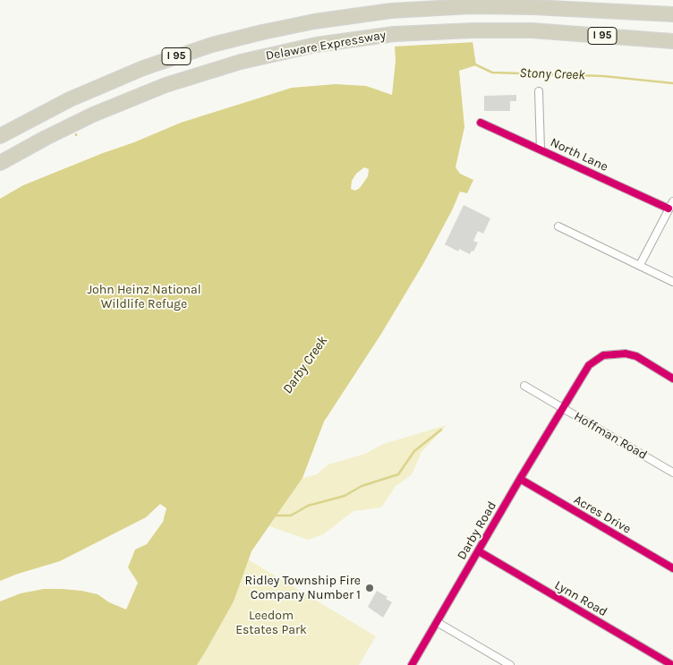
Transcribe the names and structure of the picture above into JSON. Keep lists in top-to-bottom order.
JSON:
{
  "streets": {
    "highway": ["I 95", "Delaware Expressway"],
    "street": [
      "North Lane",
      "Hoffman Road",
      "Acres Drive",
      "Darby Road",
      "Lynn Road"
    ]
  },
  "crossings": [
    ["Hoffman Road", "Darby Road"],
    ["Acres Drive", "Darby Road"],
    ["Darby Road", "Lynn Road"]
  ],
  "water": ["Stony Creek", "Darby Creek"],
  "parks": ["John Heinz National Wildlife Refuge", "Leedom Estates Park"],
  "places": ["Ridley Township Fire Company Number 1"]
}
